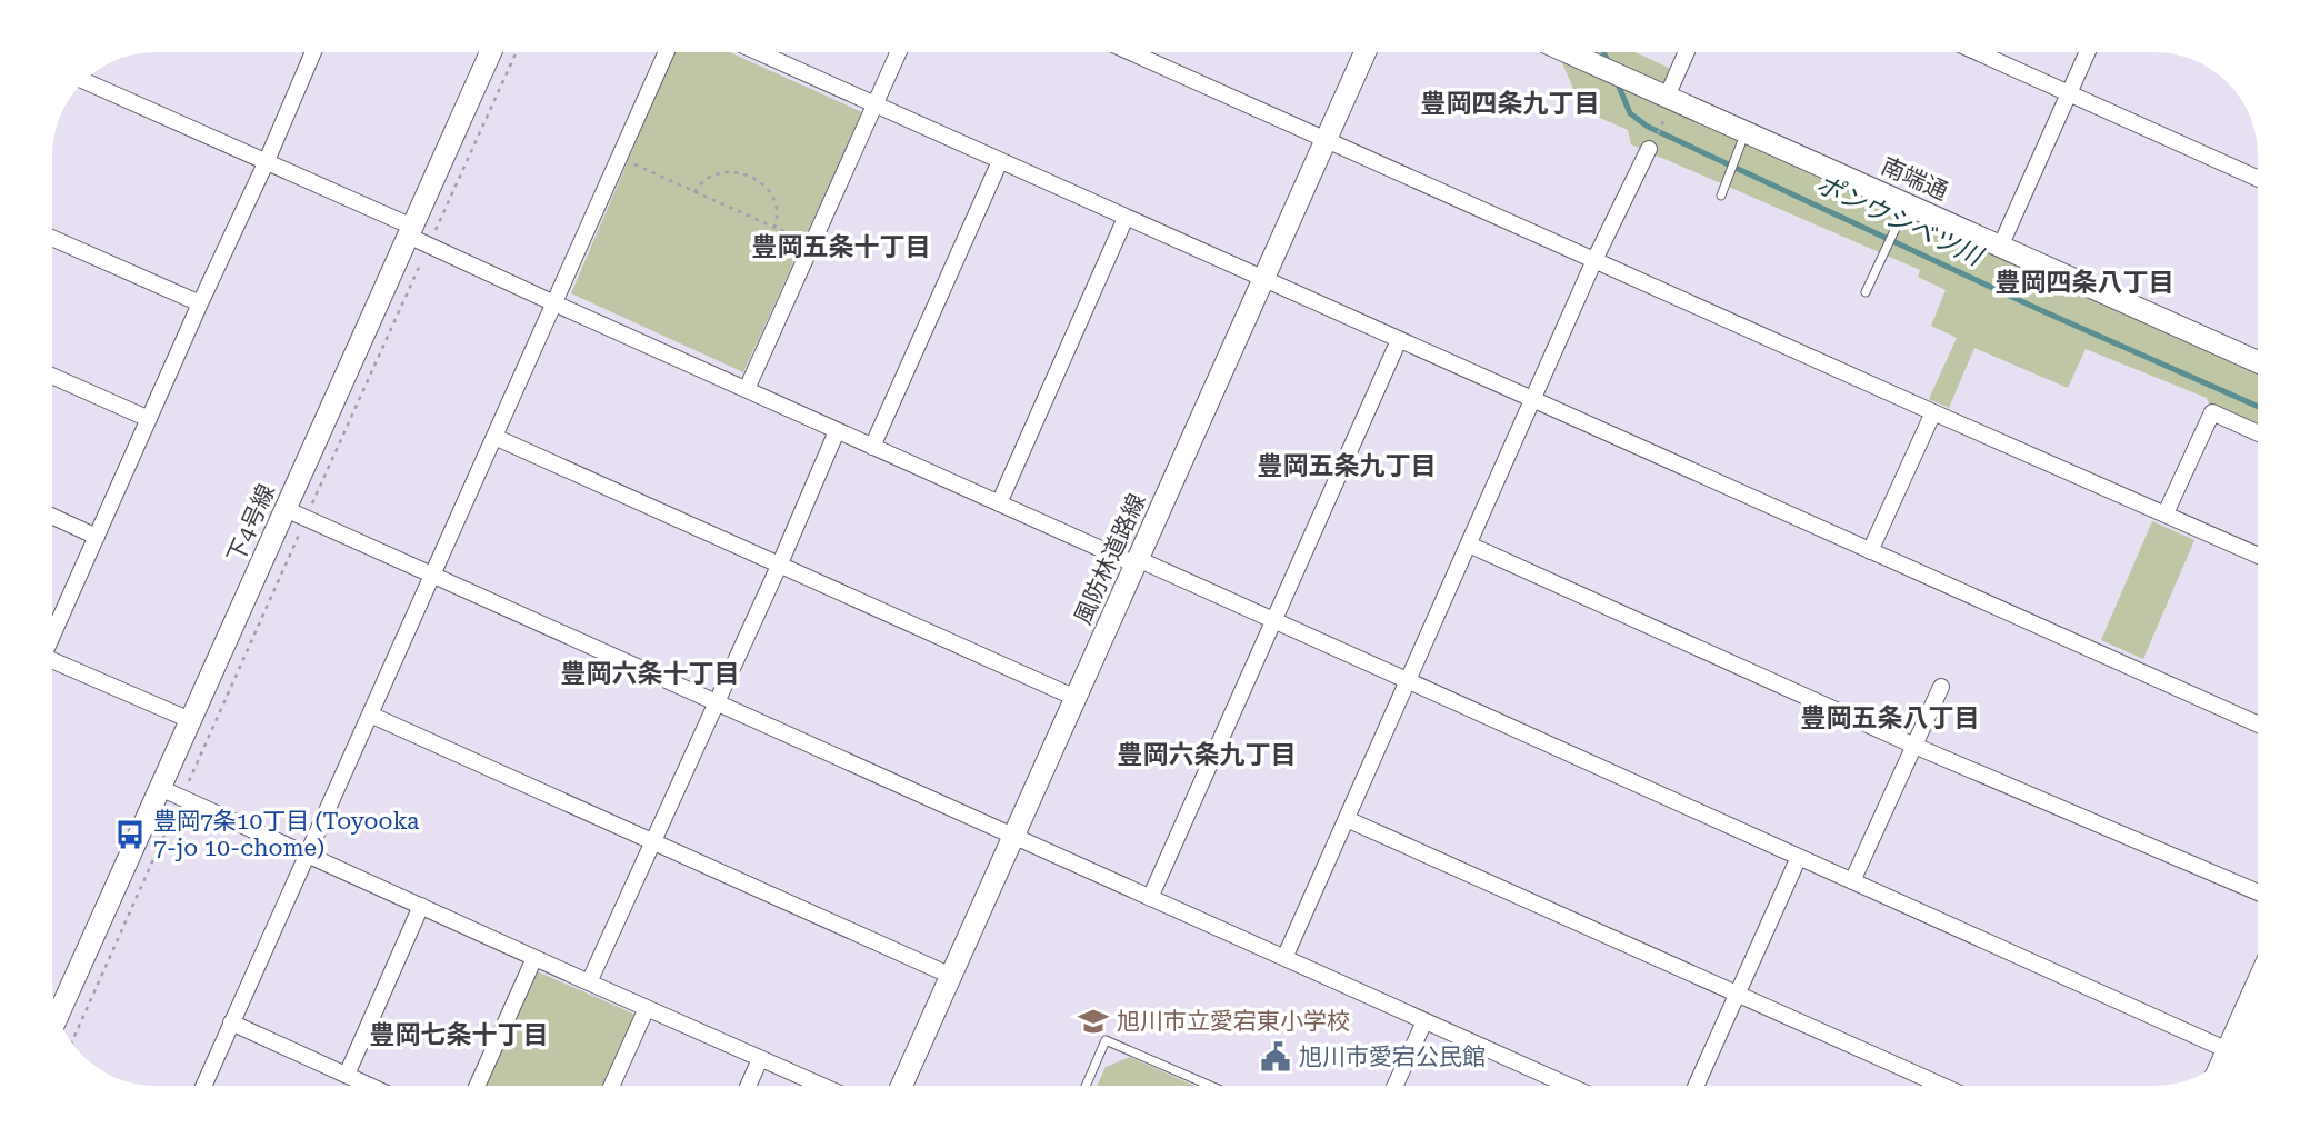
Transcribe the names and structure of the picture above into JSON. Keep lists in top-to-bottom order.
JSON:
{
  "streets": {
    "street": ["南端通", "下4号線", "風防林道路線"]
  },
  "districts": [
    "豊岡四条九丁目",
    "豊岡五条十丁目",
    "豊岡四条八丁目",
    "豊岡五条九丁目",
    "豊岡六条十丁目",
    "豊岡五条八丁目",
    "豊岡六条九丁目",
    "豊岡七条十丁目"
  ],
  "water": ["ポンウシベツ川"],
  "places": {
    "bus stop": ["豊岡7条10丁目 (Toyooka 7-jo 10-chome)"],
    "school or university": ["旭川市立愛宕東小学校"],
    "public building": ["旭川市愛宕公民館"]
  }
}
